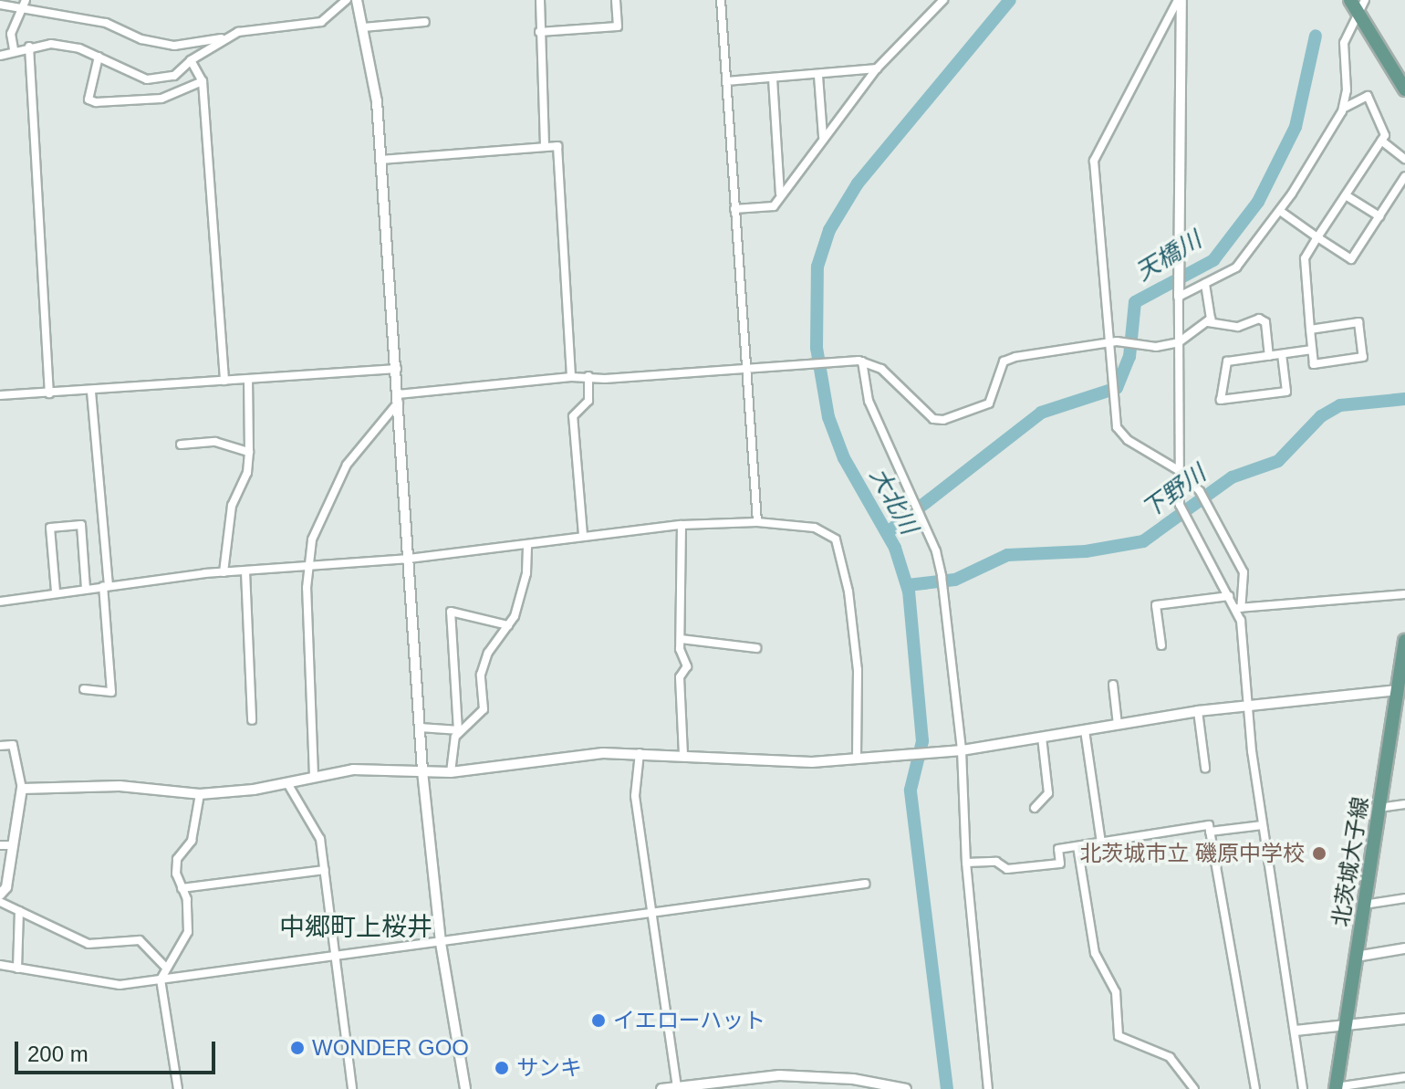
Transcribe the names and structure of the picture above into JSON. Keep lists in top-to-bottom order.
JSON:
{
  "streets": {
    "main road": ["北茨城大子線"]
  },
  "districts": ["中郷町上桜井"],
  "water": ["天橋川", "下野川", "大北川"],
  "places": [
    "北茨城市立 磯原中学校",
    "イエローハット",
    "WONDER GOO",
    "サンキ"
  ],
  "scale_bar": "200 m"
}
